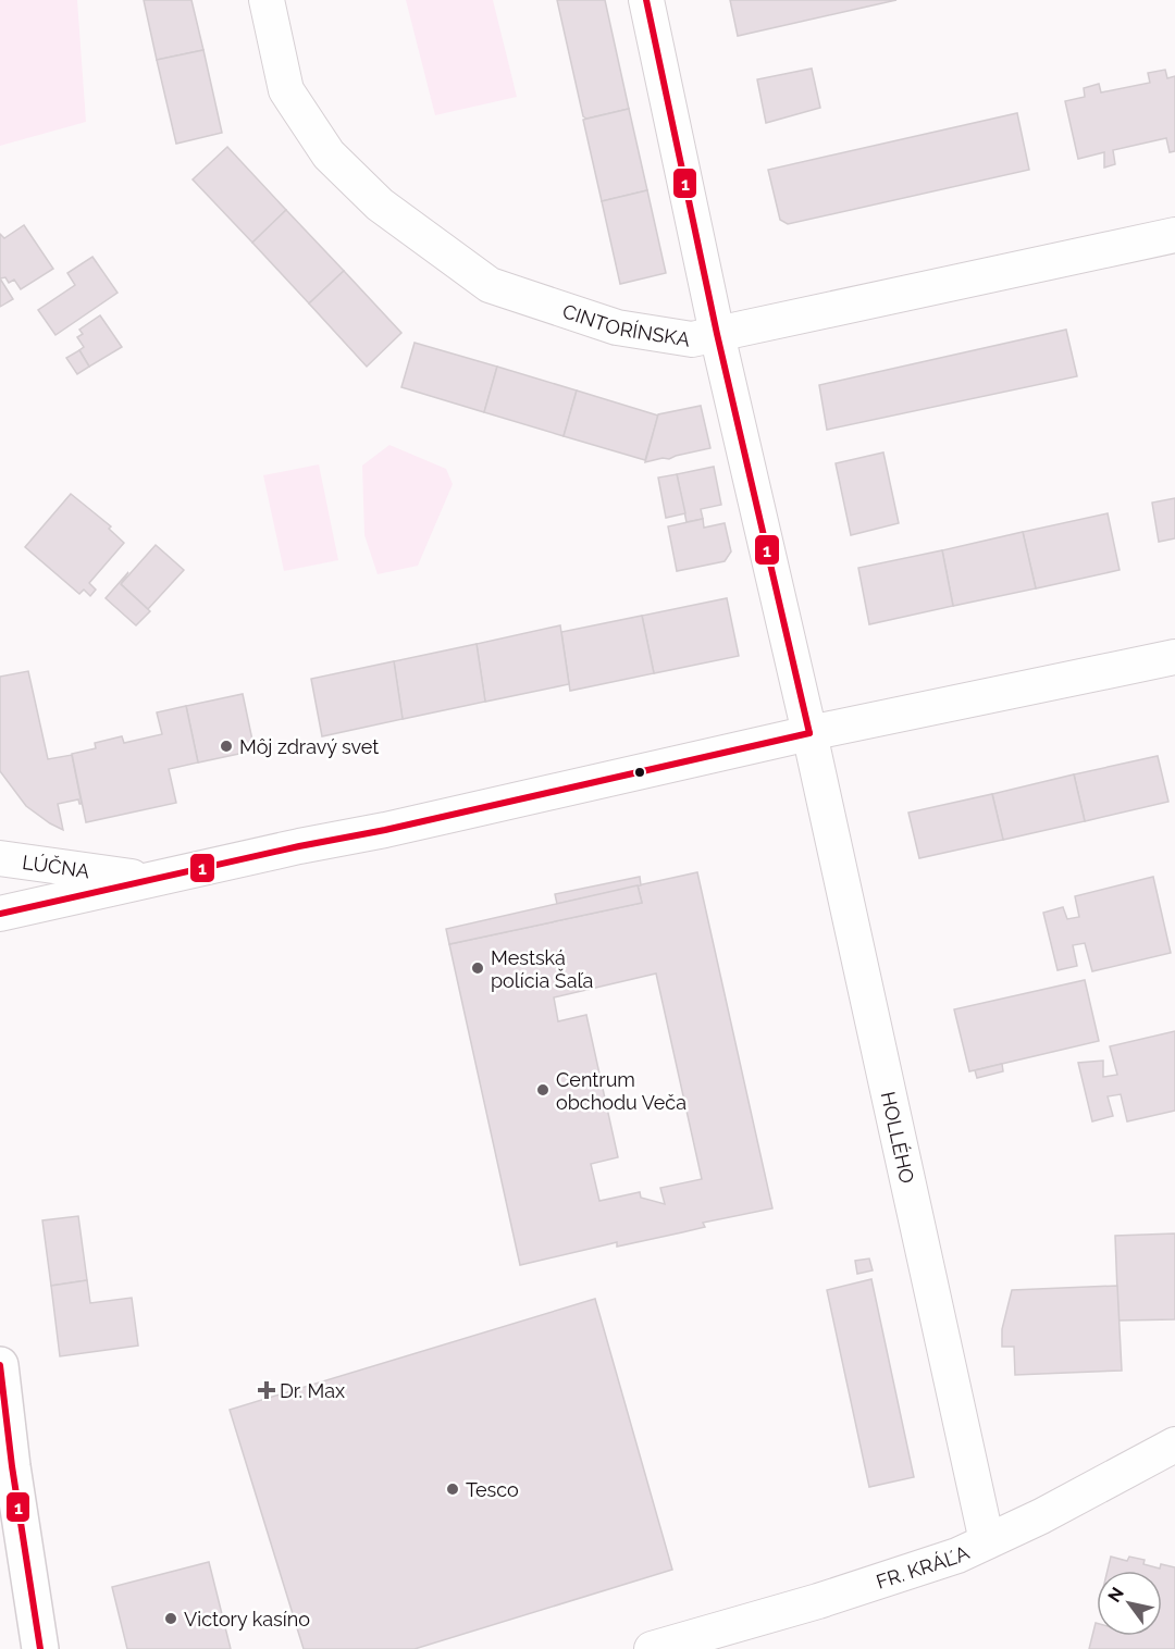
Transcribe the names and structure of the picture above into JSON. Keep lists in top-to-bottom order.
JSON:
{
  "streets": {
    "street": [
      "CINTORÍNSKA",
      "LÚČNA",
      "HOLLÉHO",
      "FR. KRÁĽA"
    ]
  },
  "crossings": [
    ["CINTORÍNSKA", "HOLLÉHO"],
    ["LÚČNA", "HOLLÉHO"],
    ["HOLLÉHO", "FR. KRÁĽA"]
  ],
  "places": {
    "other": [
      "Môj zdravý svet",
      "Mestská polícia Šaľa",
      "Centrum obchodu Veča",
      "Tesco",
      "Victory kasíno"
    ],
    "health": ["Dr. Max"]
  },
  "lines": ["transit line 1"],
  "north": "top left"
}
